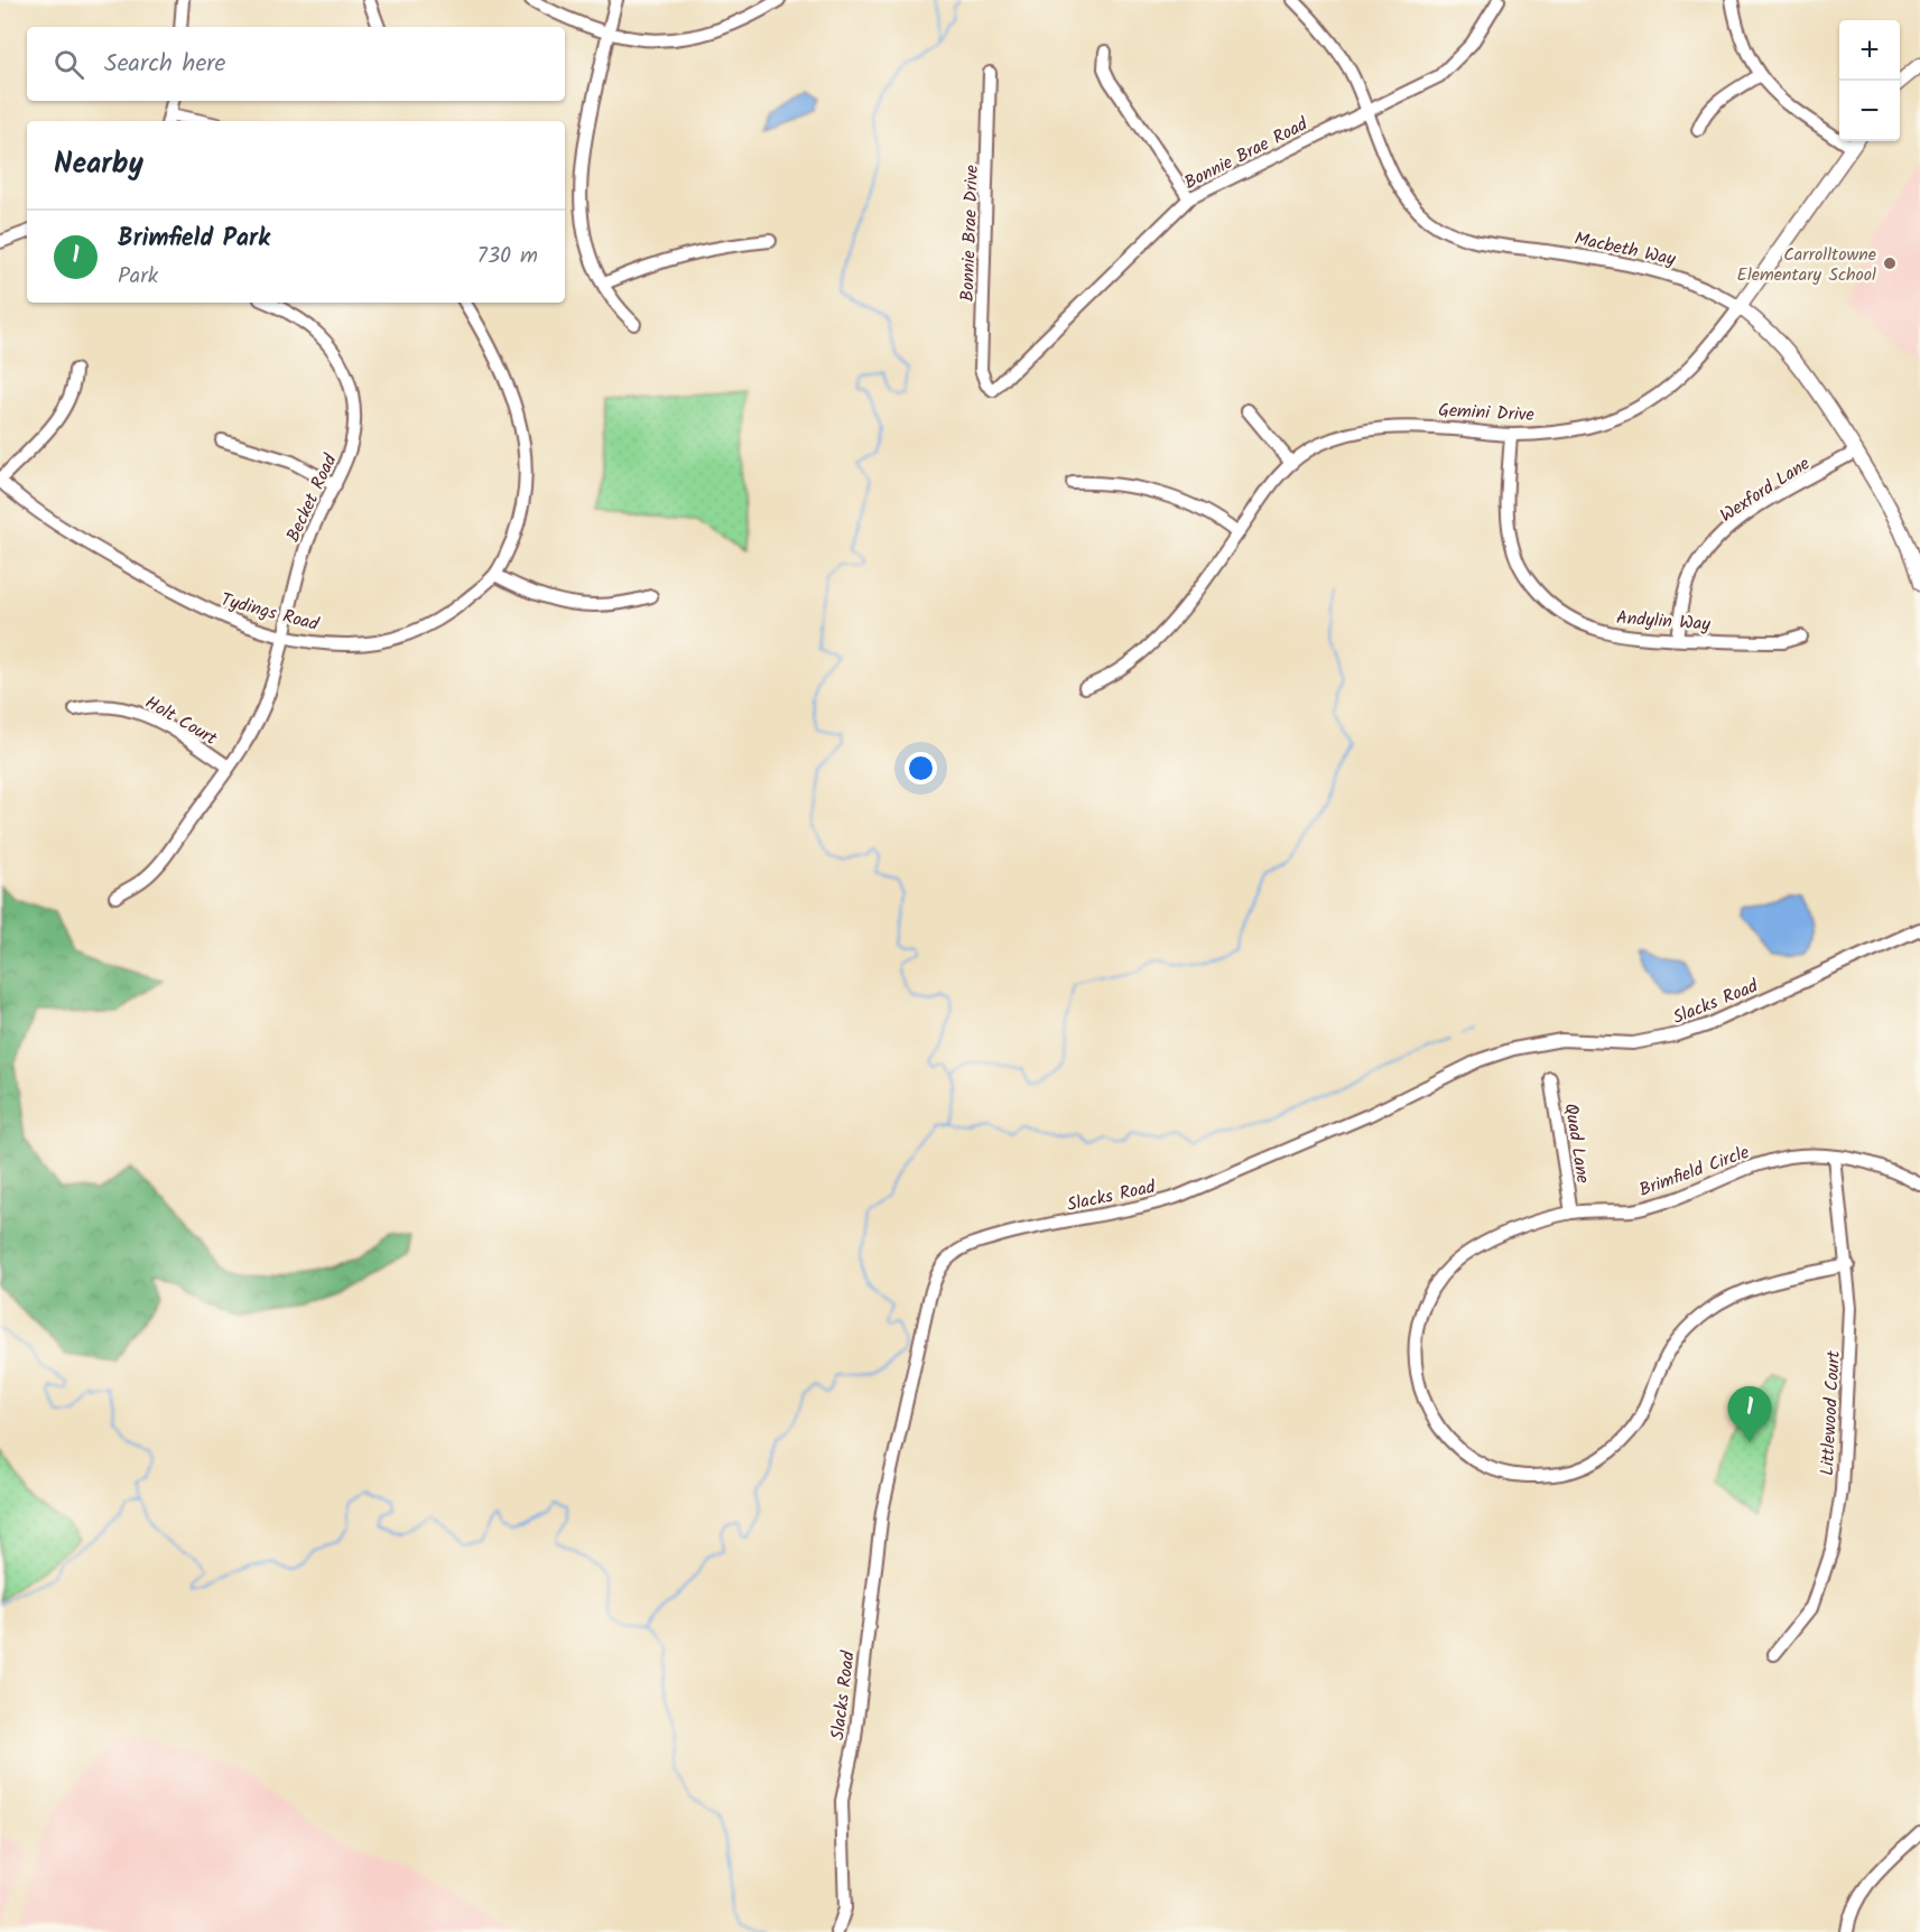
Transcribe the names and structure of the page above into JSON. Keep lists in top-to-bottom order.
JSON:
{
  "streets": {
    "street": [
      "Bonnie Brae Road",
      "Bonnie Brae Drive",
      "Macbeth Way",
      "Gemini Drive",
      "Wexford Lane",
      "Becket Road",
      "Tydings Road",
      "Andylin Way",
      "Holt Court",
      "Slacks Road",
      "Quad Lane",
      "Brimfield Circle",
      "Littlewood Court"
    ]
  },
  "crossings": [
    ["Bonnie Brae Road", "Bonnie Brae Drive"],
    ["Bonnie Brae Road", "Macbeth Way"],
    ["Macbeth Way", "Gemini Drive"],
    ["Macbeth Way", "Wexford Lane"],
    ["Gemini Drive", "Andylin Way"],
    ["Wexford Lane", "Andylin Way"],
    ["Becket Road", "Tydings Road"],
    ["Becket Road", "Holt Court"],
    ["Quad Lane", "Brimfield Circle"],
    ["Brimfield Circle", "Littlewood Court"]
  ],
  "places": ["Carrolltowne Elementary School"],
  "page": {
    "map_buttons": ["+", "−"],
    "search": "Search here",
    "heading": "Nearby",
    "list": [
      {
        "mark": "1",
        "name": "Brimfield Park",
        "note": "Park",
        "value": "730 m"
      }
    ],
    "pins": "1"
  }
}
